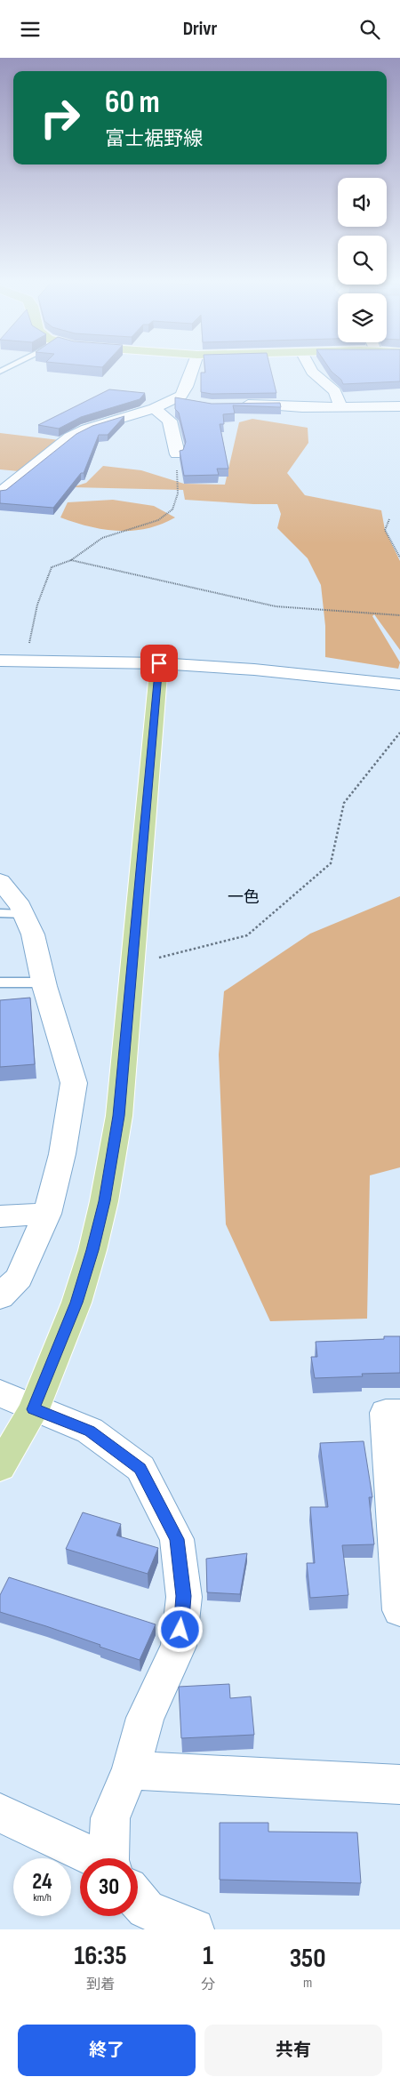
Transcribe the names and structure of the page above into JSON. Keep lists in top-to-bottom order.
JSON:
{
  "districts": ["一色"],
  "page": {
    "header": "Drivr",
    "turn": ["60 m", "富士裾野線"],
    "speed": "24 km/h",
    "limit": "30",
    "eta": [
      "16:35",
      "到着",
      "1",
      "分",
      "350",
      "m"
    ],
    "buttons": ["終了", "共有"]
  }
}
